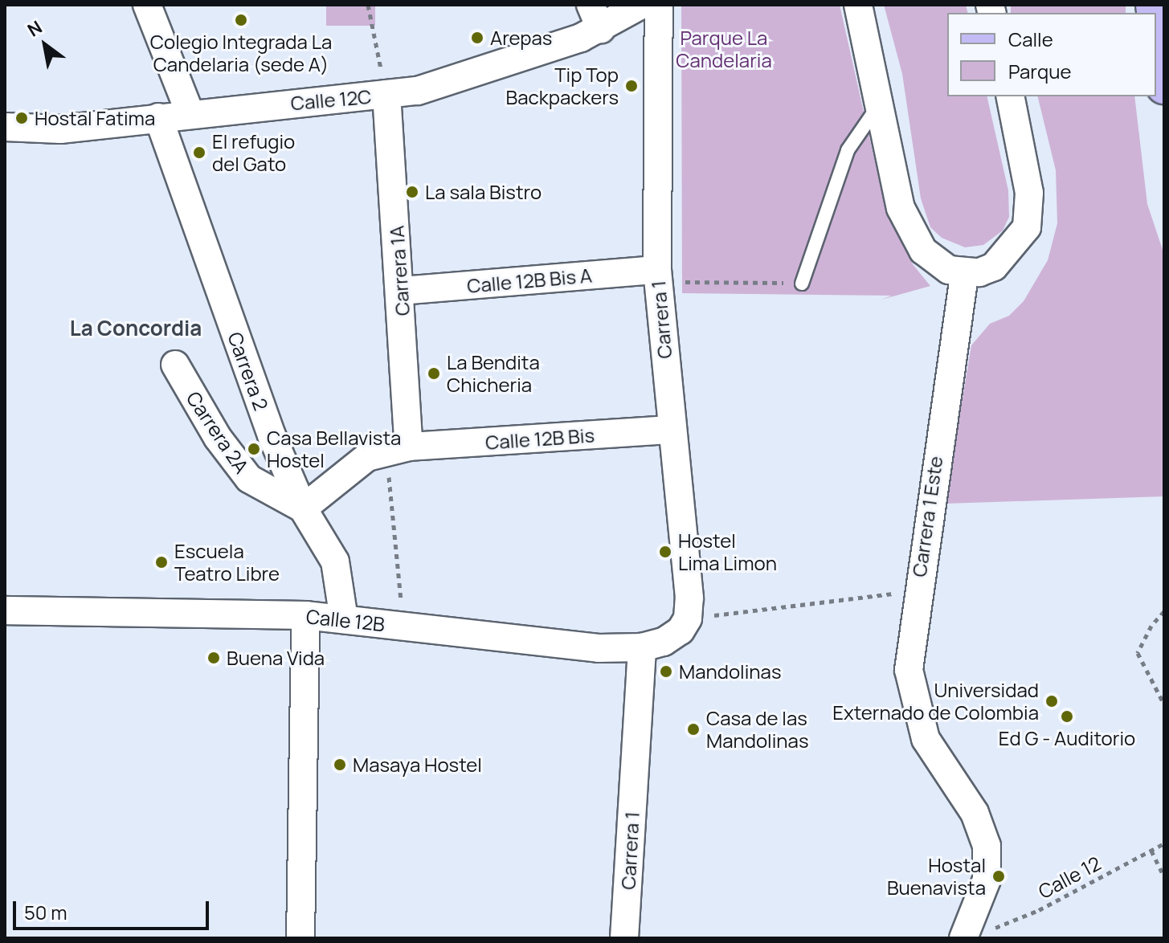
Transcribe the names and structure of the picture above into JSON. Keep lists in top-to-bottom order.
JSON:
{
  "streets": {
    "street": [
      "Calle 12C",
      "Carrera 1A",
      "Calle 12B Bis A",
      "Carrera 1",
      "Carrera 2",
      "Carrera 2A",
      "Calle 12B Bis",
      "Carrera 1 Este",
      "Calle 12B"
    ],
    "path": ["Calle 12"]
  },
  "crossings": [
    ["Calle 12C", "Carrera 1A"],
    ["Calle 12C", "Carrera 2"],
    ["Carrera 1A", "Calle 12B Bis A"],
    ["Carrera 1A", "Calle 12B Bis"],
    ["Calle 12B Bis A", "Carrera 1"],
    ["Carrera 1", "Calle 12B Bis"],
    ["Carrera 1", "Calle 12B"],
    ["Carrera 2", "Carrera 2A"],
    ["Carrera 2", "Calle 12B Bis"],
    ["Carrera 2", "Calle 12B"],
    ["Carrera 2A", "Calle 12B Bis"]
  ],
  "districts": ["La Concordia"],
  "parks": ["Parque La Candelaria"],
  "places": [
    "Colegio Integrada La Candelaria (sede A)",
    "Arepas",
    "Tip Top Backpackers",
    "Hostal Fatima",
    "El refugio del Gato",
    "La sala Bistro",
    "La Bendita Chicheria",
    "Casa Bellavista Hostel",
    "Hostel Lima Limon",
    "Escuela Teatro Libre",
    "Buena Vida",
    "Mandolinas",
    "Universidad Externado de Colombia",
    "Ed G - Auditorio",
    "Casa de las Mandolinas",
    "Masaya Hostel",
    "Hostal Buenavista"
  ],
  "legend": ["Calle", "Parque"],
  "scale_bar": "50 m",
  "north": "top left"
}
